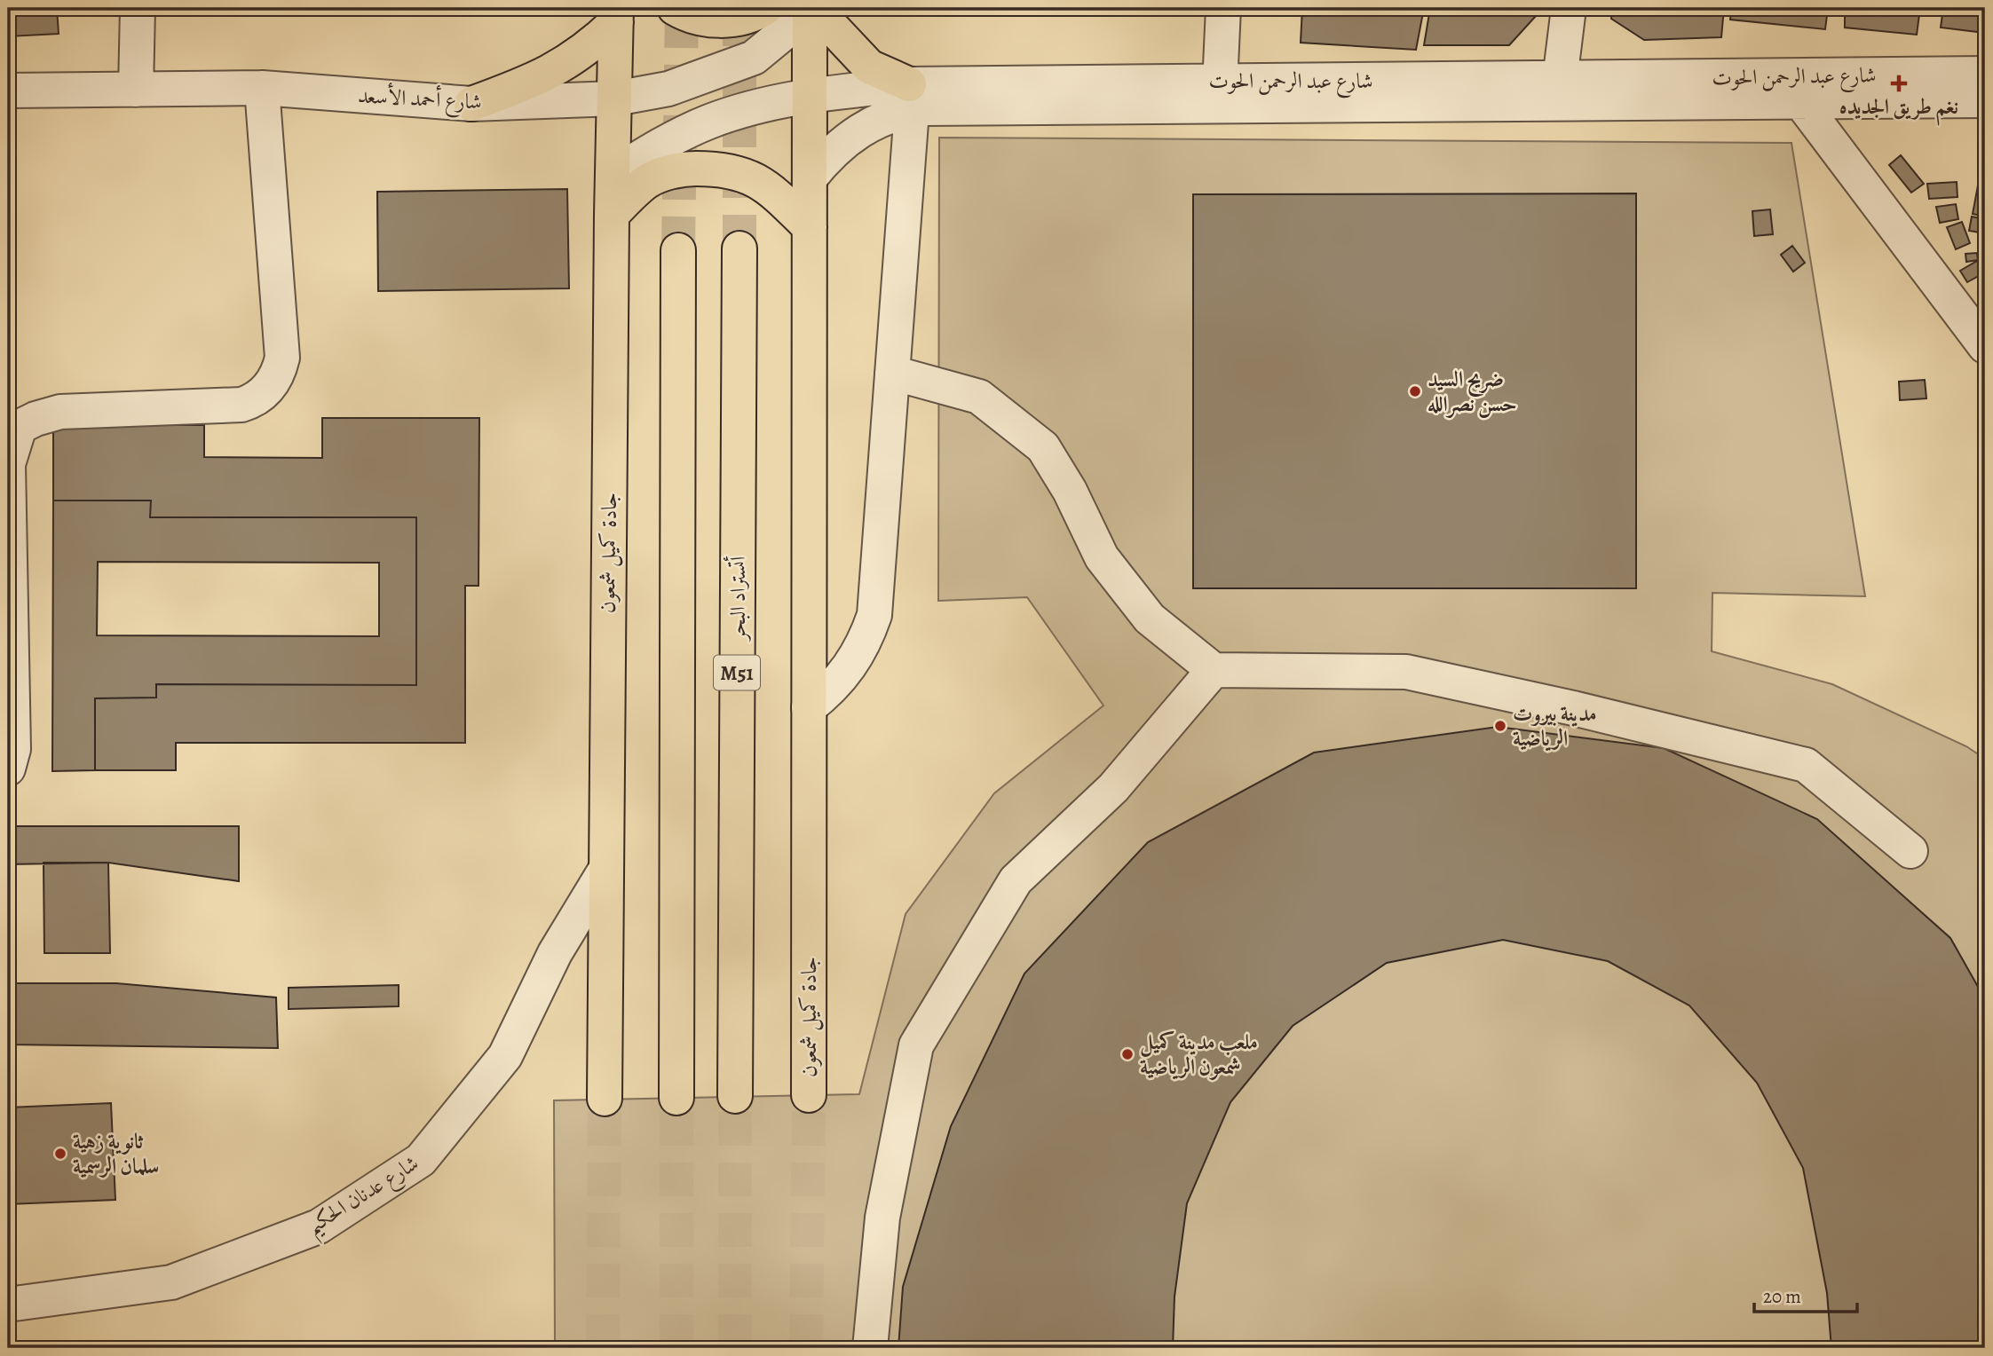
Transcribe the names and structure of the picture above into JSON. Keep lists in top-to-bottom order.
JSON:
{
  "streets": {
    "main road": ["جادة كميل شمعون", "أتستراد البحر", "M51"],
    "street": ["شارع عبد الرحمن الحوت", "شارع أحمد الأسعد", "شارع عدنان الحكيم"]
  },
  "crossings": [
    ["شارع عبد الرحمن الحوت", "جادة كميل شمعون"],
    ["شارع أحمد الأسعد", "جادة كميل شمعون"],
    ["جادة كميل شمعون", "شارع عدنان الحكيم"]
  ],
  "places": {
    "health": ["نغم طريق الجديده"],
    "other": [
      "ضريح السيد حسن نصرالله",
      "مدينة بيروت الرياضية",
      "ملعب مدينة كميل شمعون الرياضية",
      "ثانوية زهية سلمان الرسمية"
    ]
  },
  "scale_bar": "20 m"
}
